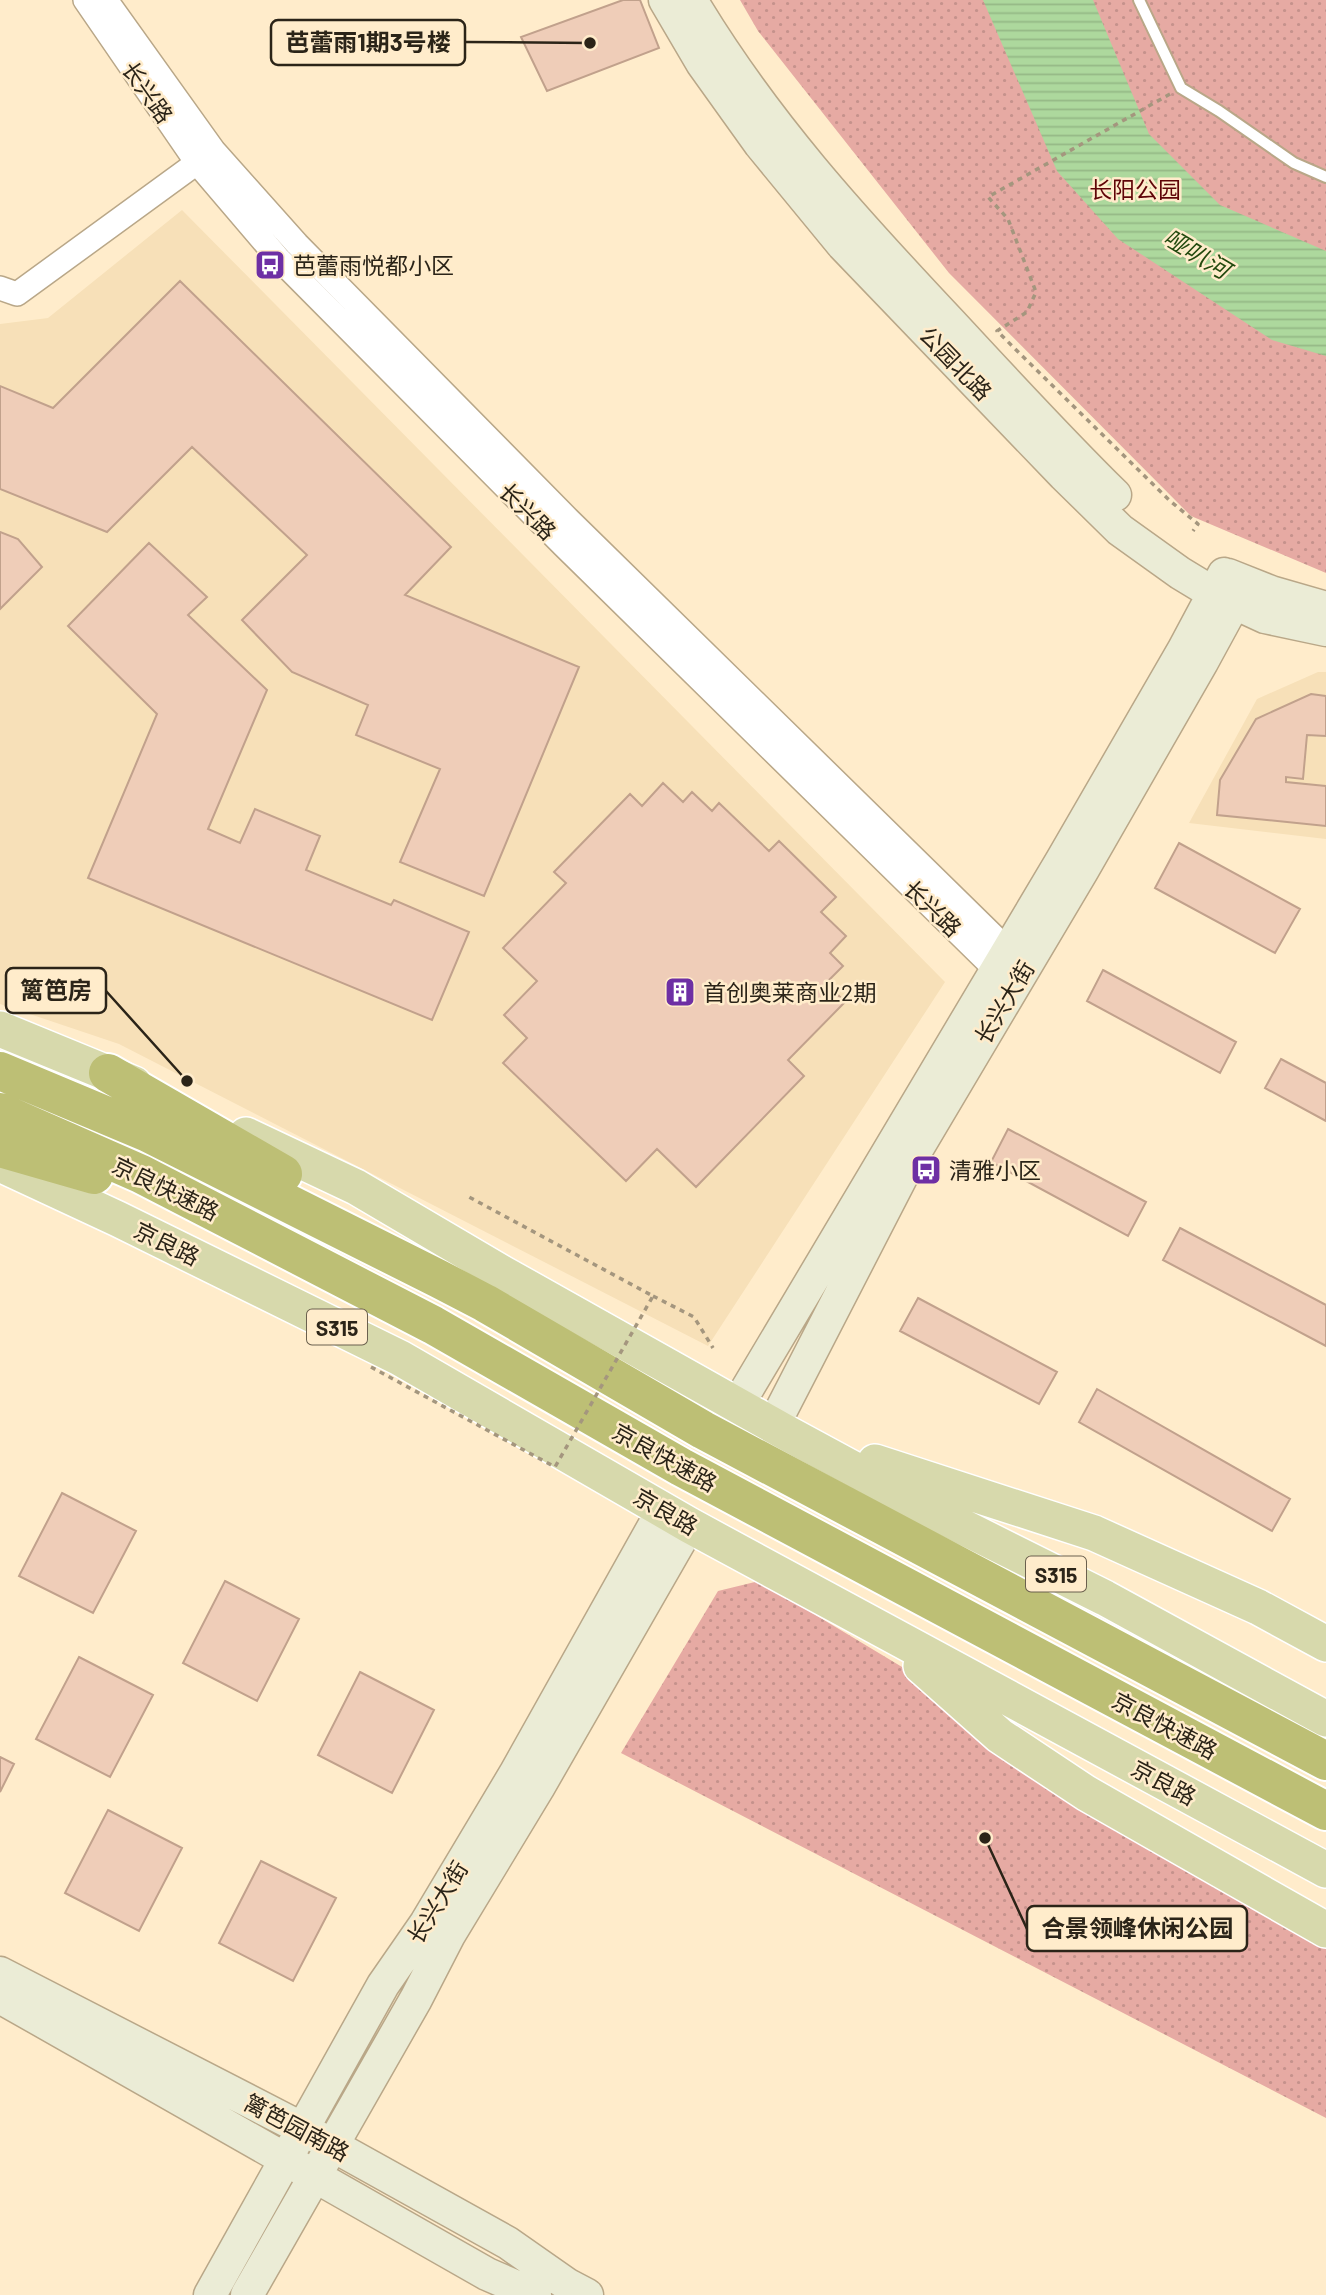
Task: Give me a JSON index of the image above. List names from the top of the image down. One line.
{"streets":{"highway":["京良快速路"],"main road":["京良路","S315"],"street":["长兴路","公园北路","长兴大街","篱笆园南路"]},"crossings":[["长兴路","长兴大街"],["公园北路","长兴大街"],["长兴大街","京良路"],["长兴大街","S315"],["长兴大街","篱笆园南路"]],"water":["哑叭河"],"parks":["长阳公园"],"places":{"other":["芭蕾雨1期3号楼","篱笆房","合景领峰休闲公园"],"bus stop":["芭蕾雨悦都小区","清雅小区"],"building":["首创奥莱商业2期"]}}
